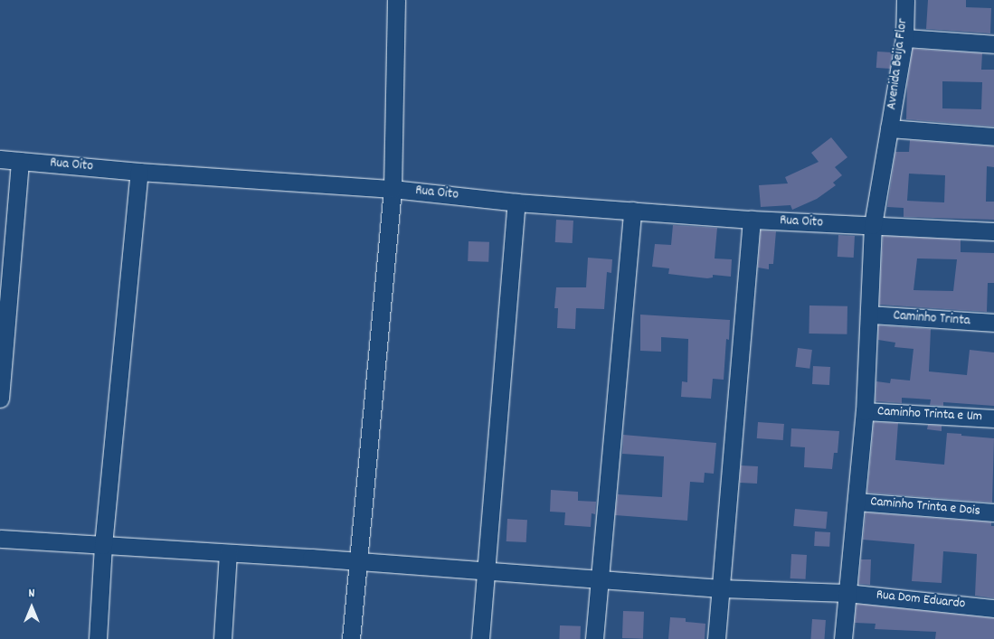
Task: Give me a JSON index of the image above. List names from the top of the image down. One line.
{"streets":{"street":["Avenida Beija Flor","Rua Oito","Caminho Trinta","Caminho Trinta e Um","Caminho Trinta e Dois","Rua Dom Eduardo"]},"crossings":[["Avenida Beija Flor","Rua Oito"],["Avenida Beija Flor","Caminho Trinta"],["Avenida Beija Flor","Caminho Trinta e Um"],["Avenida Beija Flor","Caminho Trinta e Dois"],["Avenida Beija Flor","Rua Dom Eduardo"]],"north":"top"}
